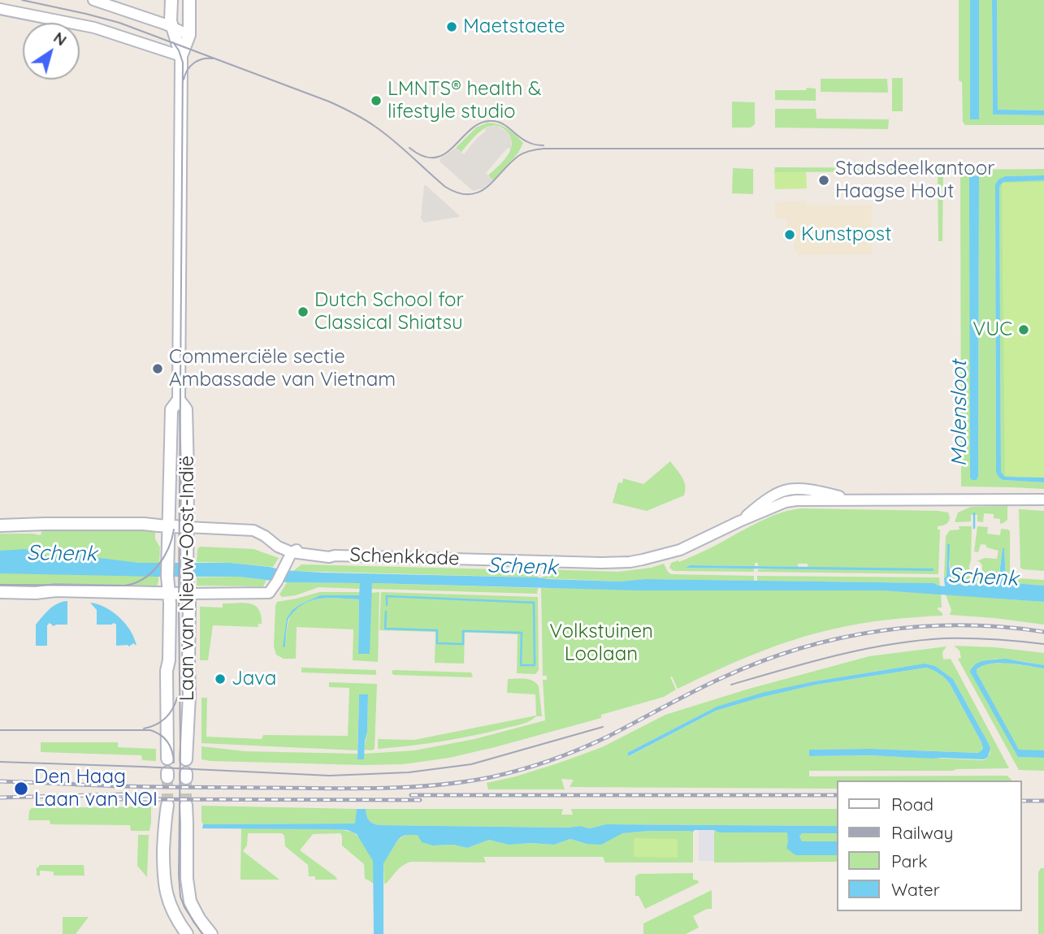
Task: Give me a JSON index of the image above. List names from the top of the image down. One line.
{"streets":{"main road":["Laan van Nieuw-Oost-Indië"],"street":["Schenkkade"]},"water":["Molensloot","Schenk"],"parks":["Volkstuinen Loolaan"],"places":["Maetstaete","LMNTS® health & lifestyle studio","Stadsdeelkantoor Haagse Hout","Kunstpost","Dutch School for Classical Shiatsu","VUC","Commerciële sectie Ambassade van Vietnam","Java","Den Haag Laan van NOI"],"legend":["Road","Railway","Park","Water"],"north":"top right"}
